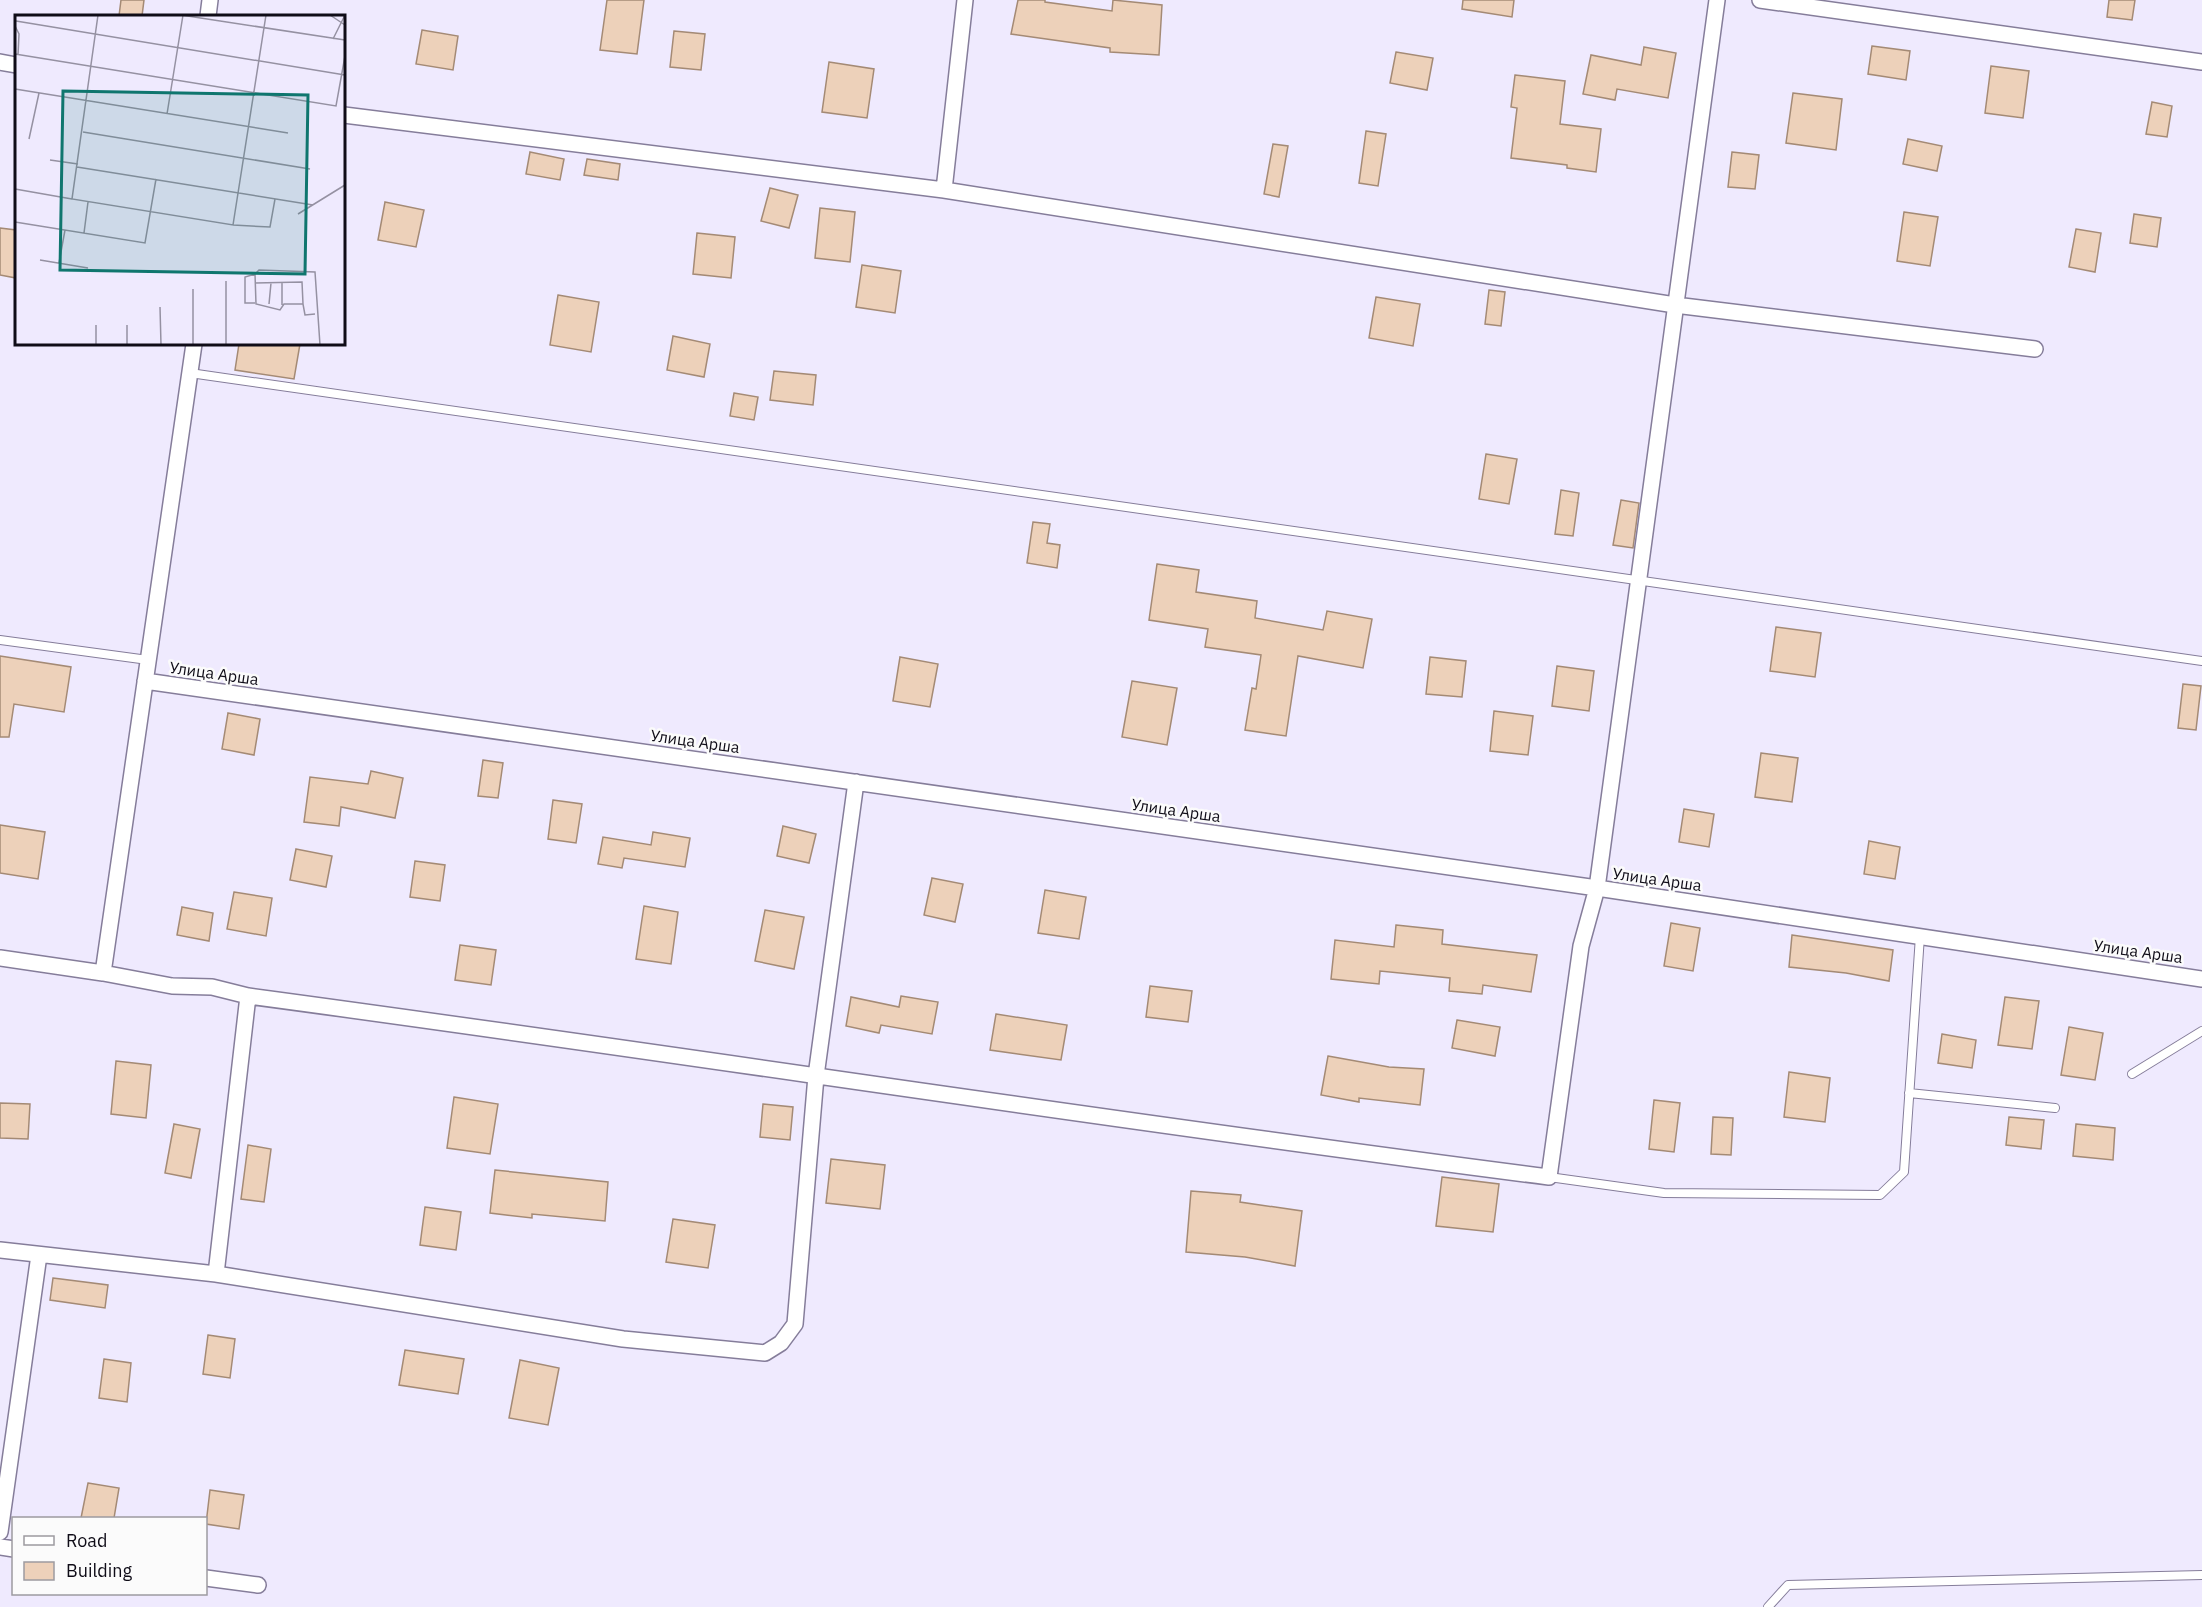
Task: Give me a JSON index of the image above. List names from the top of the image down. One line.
{"streets":{"street":["Улица Арша"]},"legend":["Road","Building"]}
